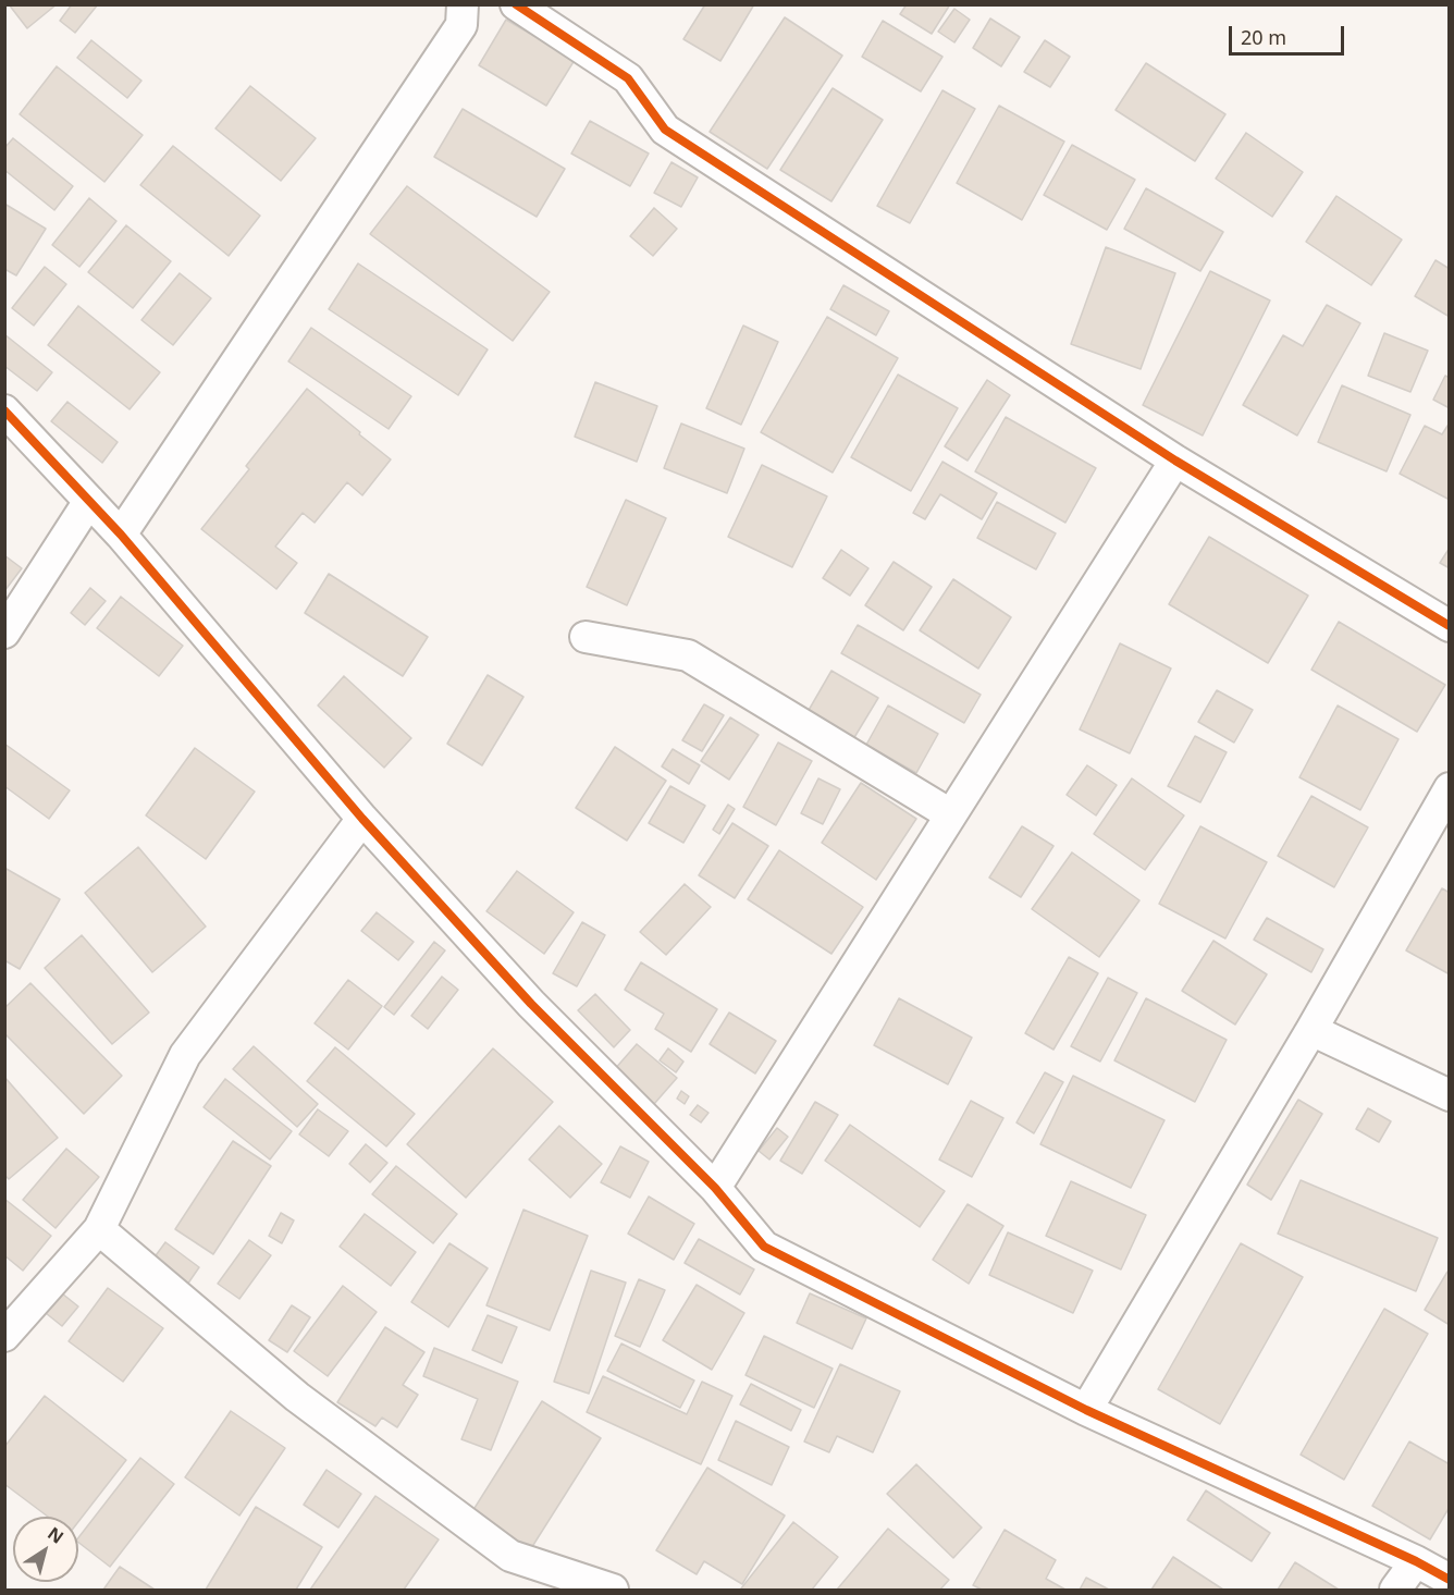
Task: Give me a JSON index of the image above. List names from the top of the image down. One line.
{"scale_bar":"20 m","north":"top right"}
